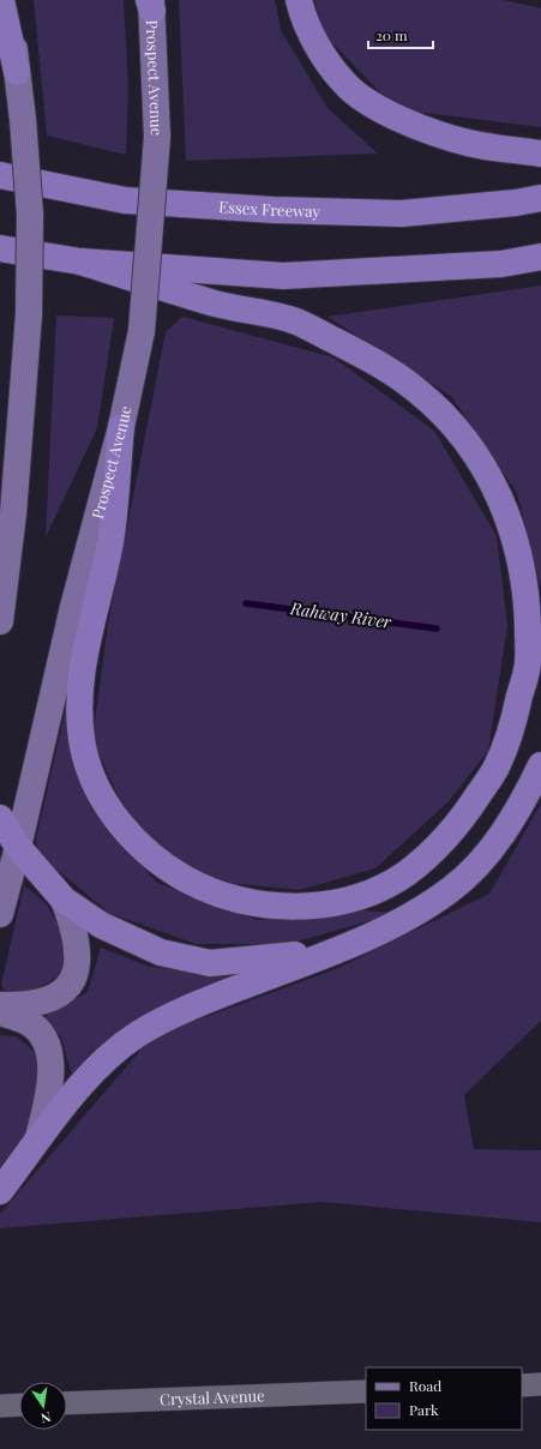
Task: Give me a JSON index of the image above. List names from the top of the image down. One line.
{"streets":{"highway":["Essex Freeway"],"main road":["Prospect Avenue"],"street":["Crystal Avenue"]},"water":["Rahway River"],"legend":["Road","Park"],"scale_bar":"20 m","north":"bottom"}
